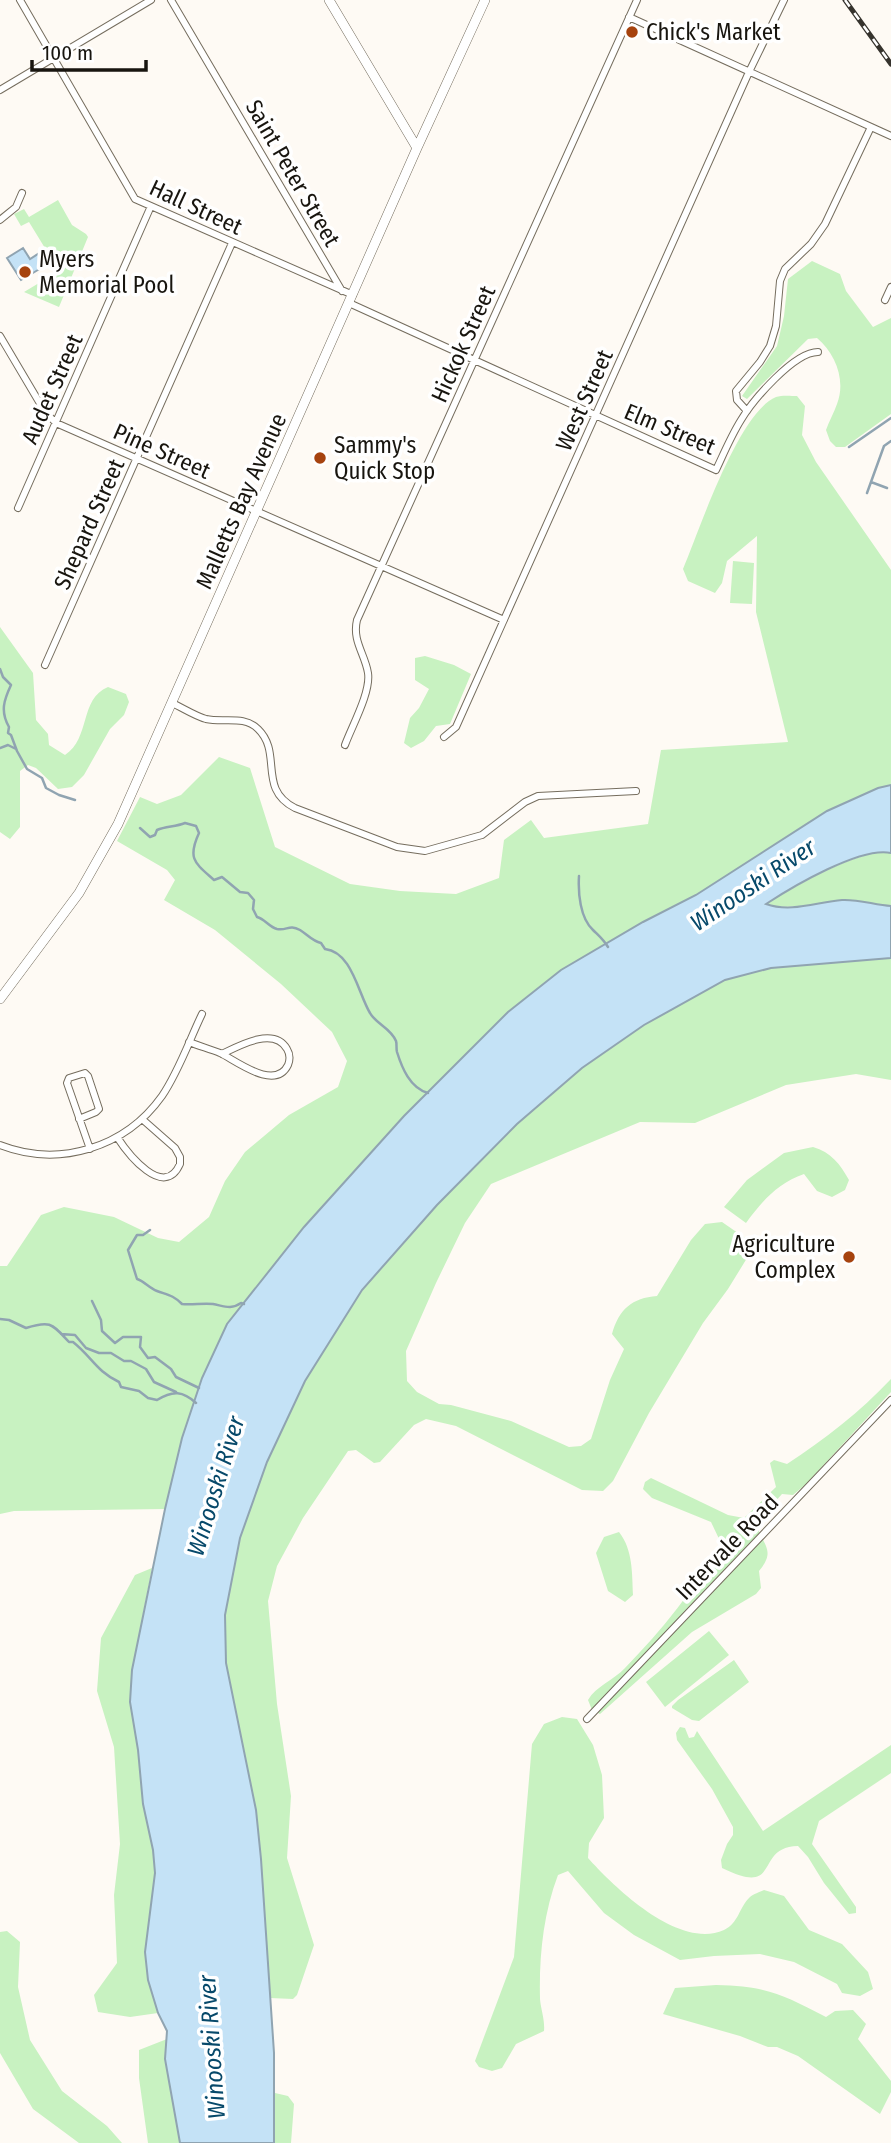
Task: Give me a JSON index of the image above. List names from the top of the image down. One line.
{"streets":{"street":["Saint Peter Street","Hall Street","Hickok Street","Audet Street","West Street","Elm Street","Pine Street","Malletts Bay Avenue","Shepard Street","Intervale Road"]},"crossings":[["Saint Peter Street","Hall Street"],["Hall Street","Audet Street"],["Hall Street","Elm Street"],["Hall Street","Malletts Bay Avenue"],["Hall Street","Shepard Street"],["Hickok Street","Elm Street"],["Hickok Street","Pine Street"],["Audet Street","Pine Street"],["West Street","Elm Street"],["West Street","Pine Street"],["Elm Street","Malletts Bay Avenue"],["Pine Street","Malletts Bay Avenue"],["Pine Street","Shepard Street"]],"water":["Winooski River"],"places":["Chick's Market","Myers Memorial Pool","Sammy's Quick Stop","Agriculture Complex"],"scale_bar":"100 m"}
